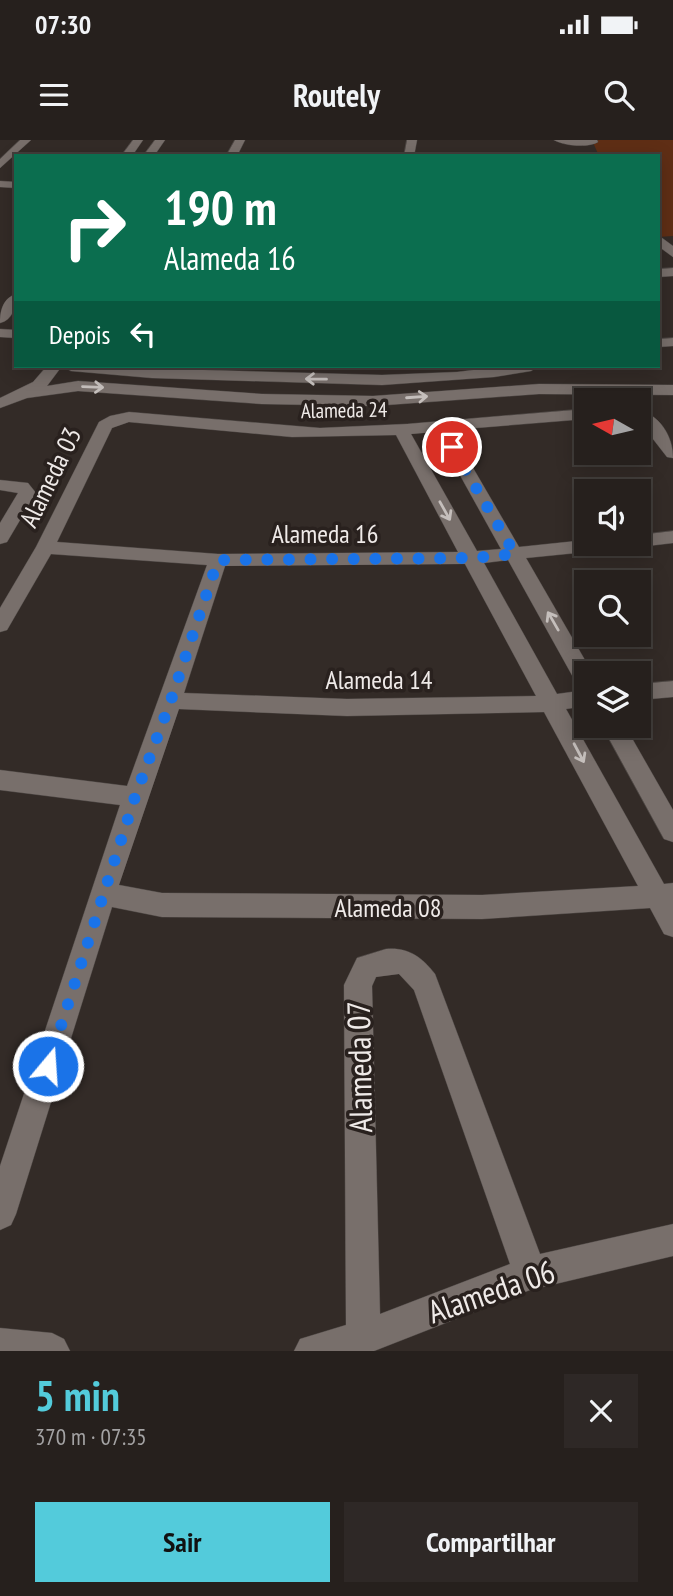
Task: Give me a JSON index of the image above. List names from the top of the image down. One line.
{"streets":{"street":["Alameda 24","Alameda 03","Alameda 16","Alameda 14","Alameda 08","Alameda 07","Alameda 06"]},"crossings":[["Alameda 24","Alameda 03"],["Alameda 03","Alameda 16"],["Alameda 07","Alameda 06"]],"north":"left","page":{"status":"07:30","header":"Routely","turn":["190 m","Alameda 16"],"then":"Depois","heading":["5 min","370 m · 07:35"],"buttons":["Sair","Compartilhar"]}}
